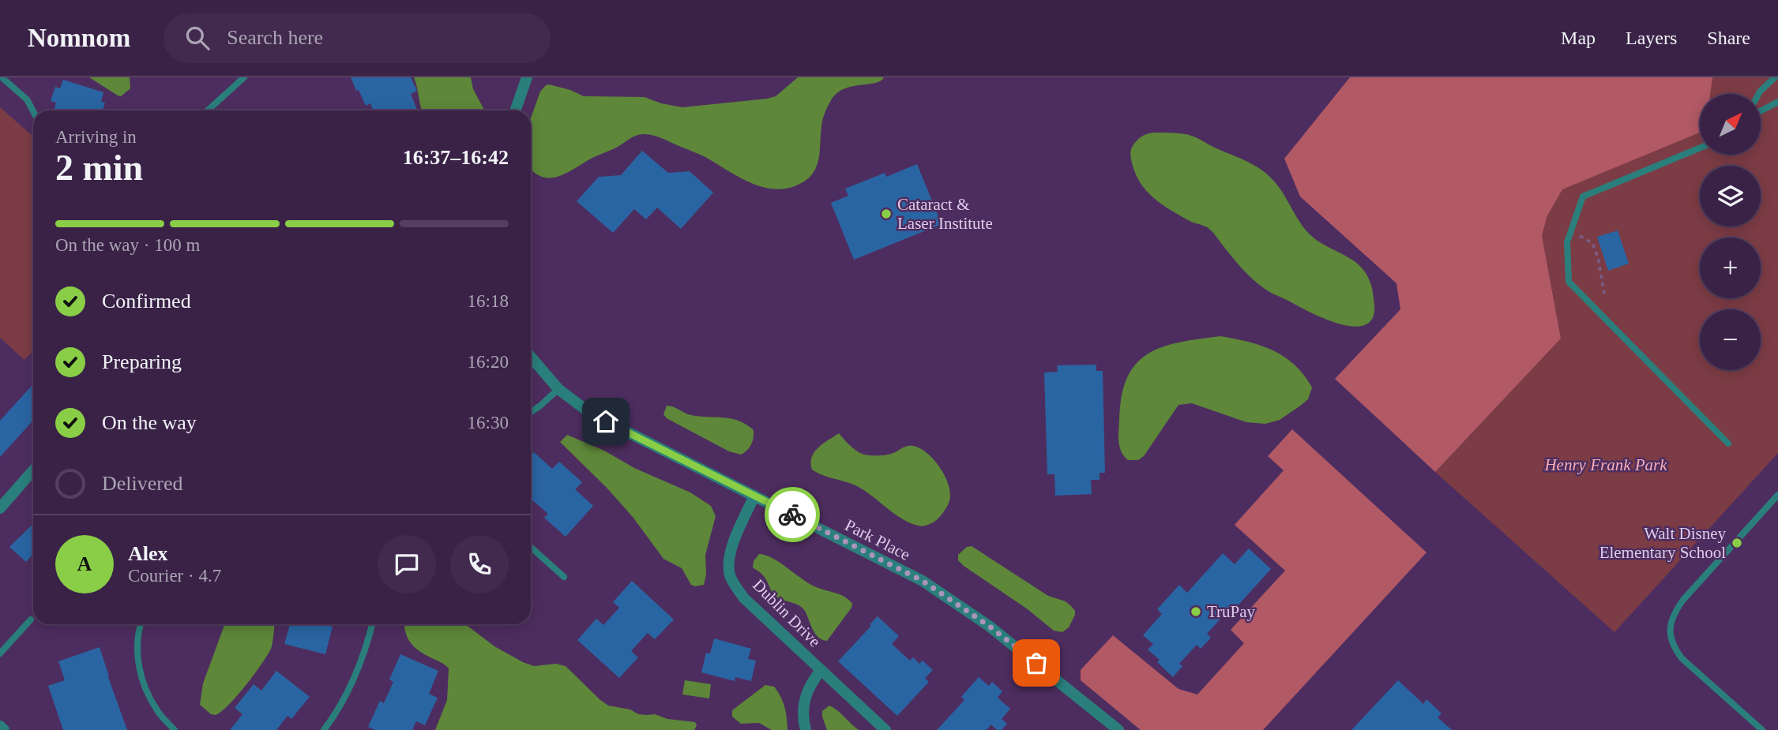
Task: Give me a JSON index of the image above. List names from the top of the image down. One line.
{"streets":{"street":["Park Place","Dublin Drive"]},"crossings":[["Park Place","Dublin Drive"]],"parks":["Henry Frank Park"],"places":["Cataract & Laser Institute","Walt Disney Elementary School","TruPay"],"north":"top right","page":{"header":"Nomnom","search":"Search here","nav":["Map","Layers","Share"],"map_buttons":["+","−"],"heading":["2 min","Arriving in","16:37–16:42"],"panel":["Alex","Courier · 4.7"],"bar":"On the way · 100 m","list":[["Confirmed","16:18"],["Preparing","16:20"],["On the way","16:30"],"Delivered"],"round":"A"}}
